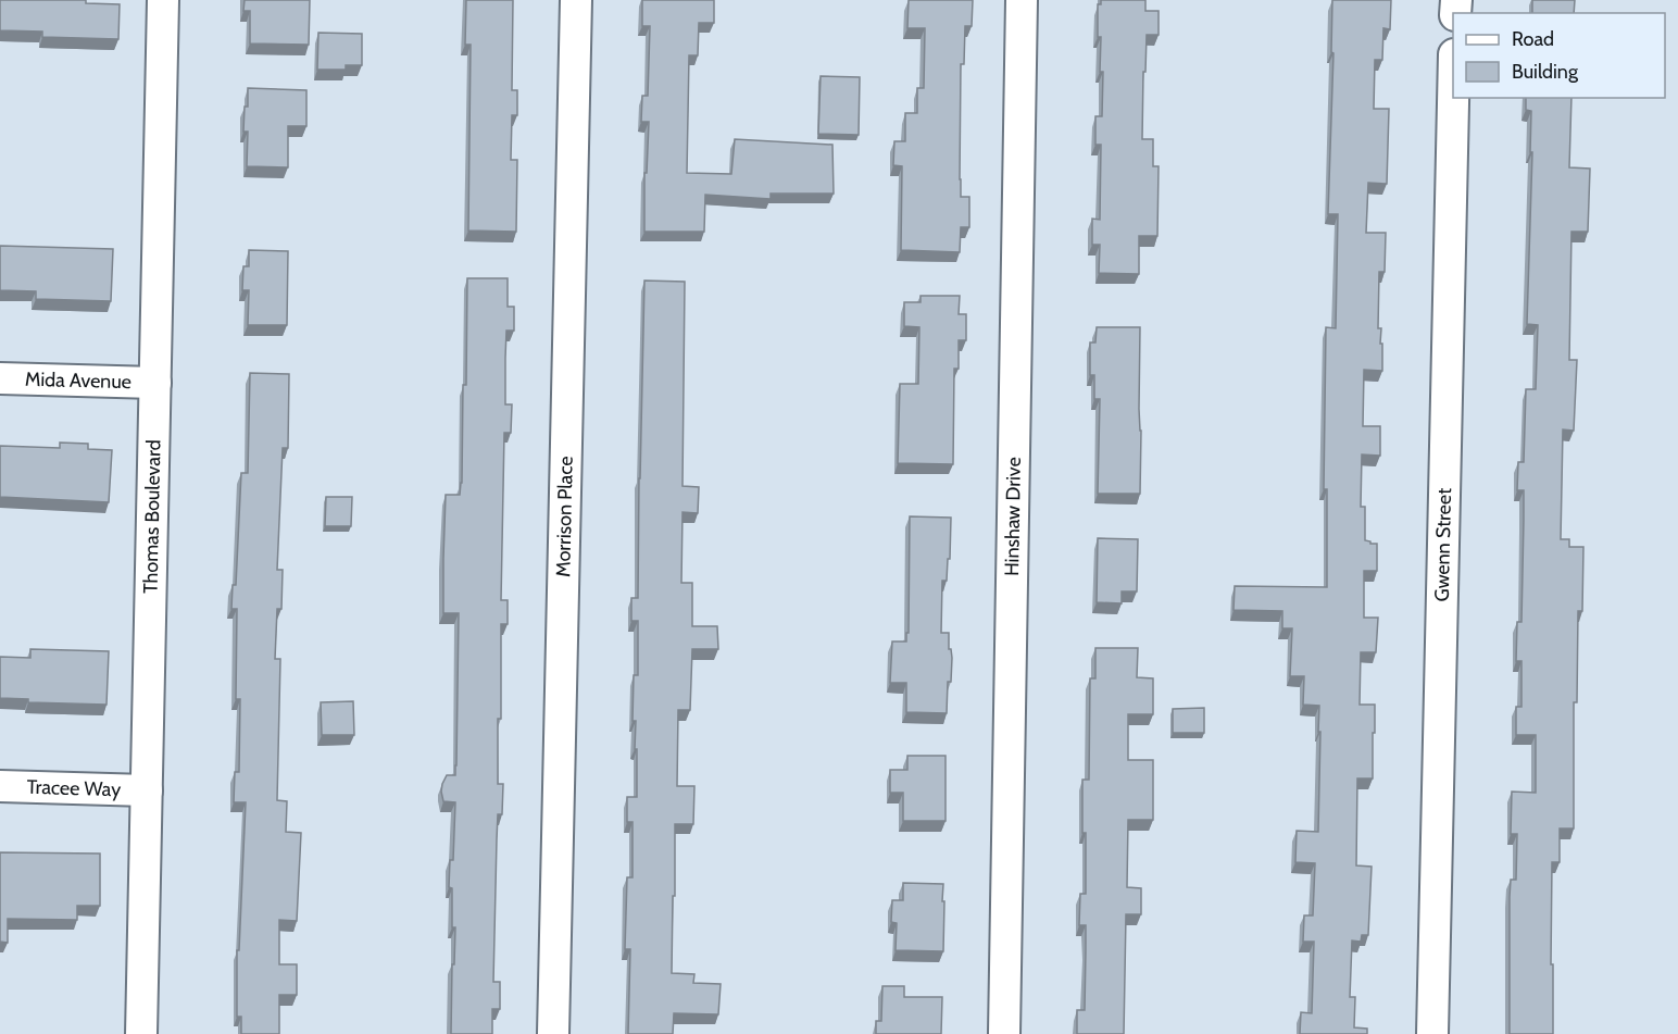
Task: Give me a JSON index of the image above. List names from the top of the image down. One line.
{"streets":{"street":["Mida Avenue","Thomas Boulevard","Morrison Place","Hinshaw Drive","Gwenn Street","Tracee Way"]},"crossings":[["Mida Avenue","Thomas Boulevard"],["Thomas Boulevard","Tracee Way"]],"legend":["Road","Building"]}
